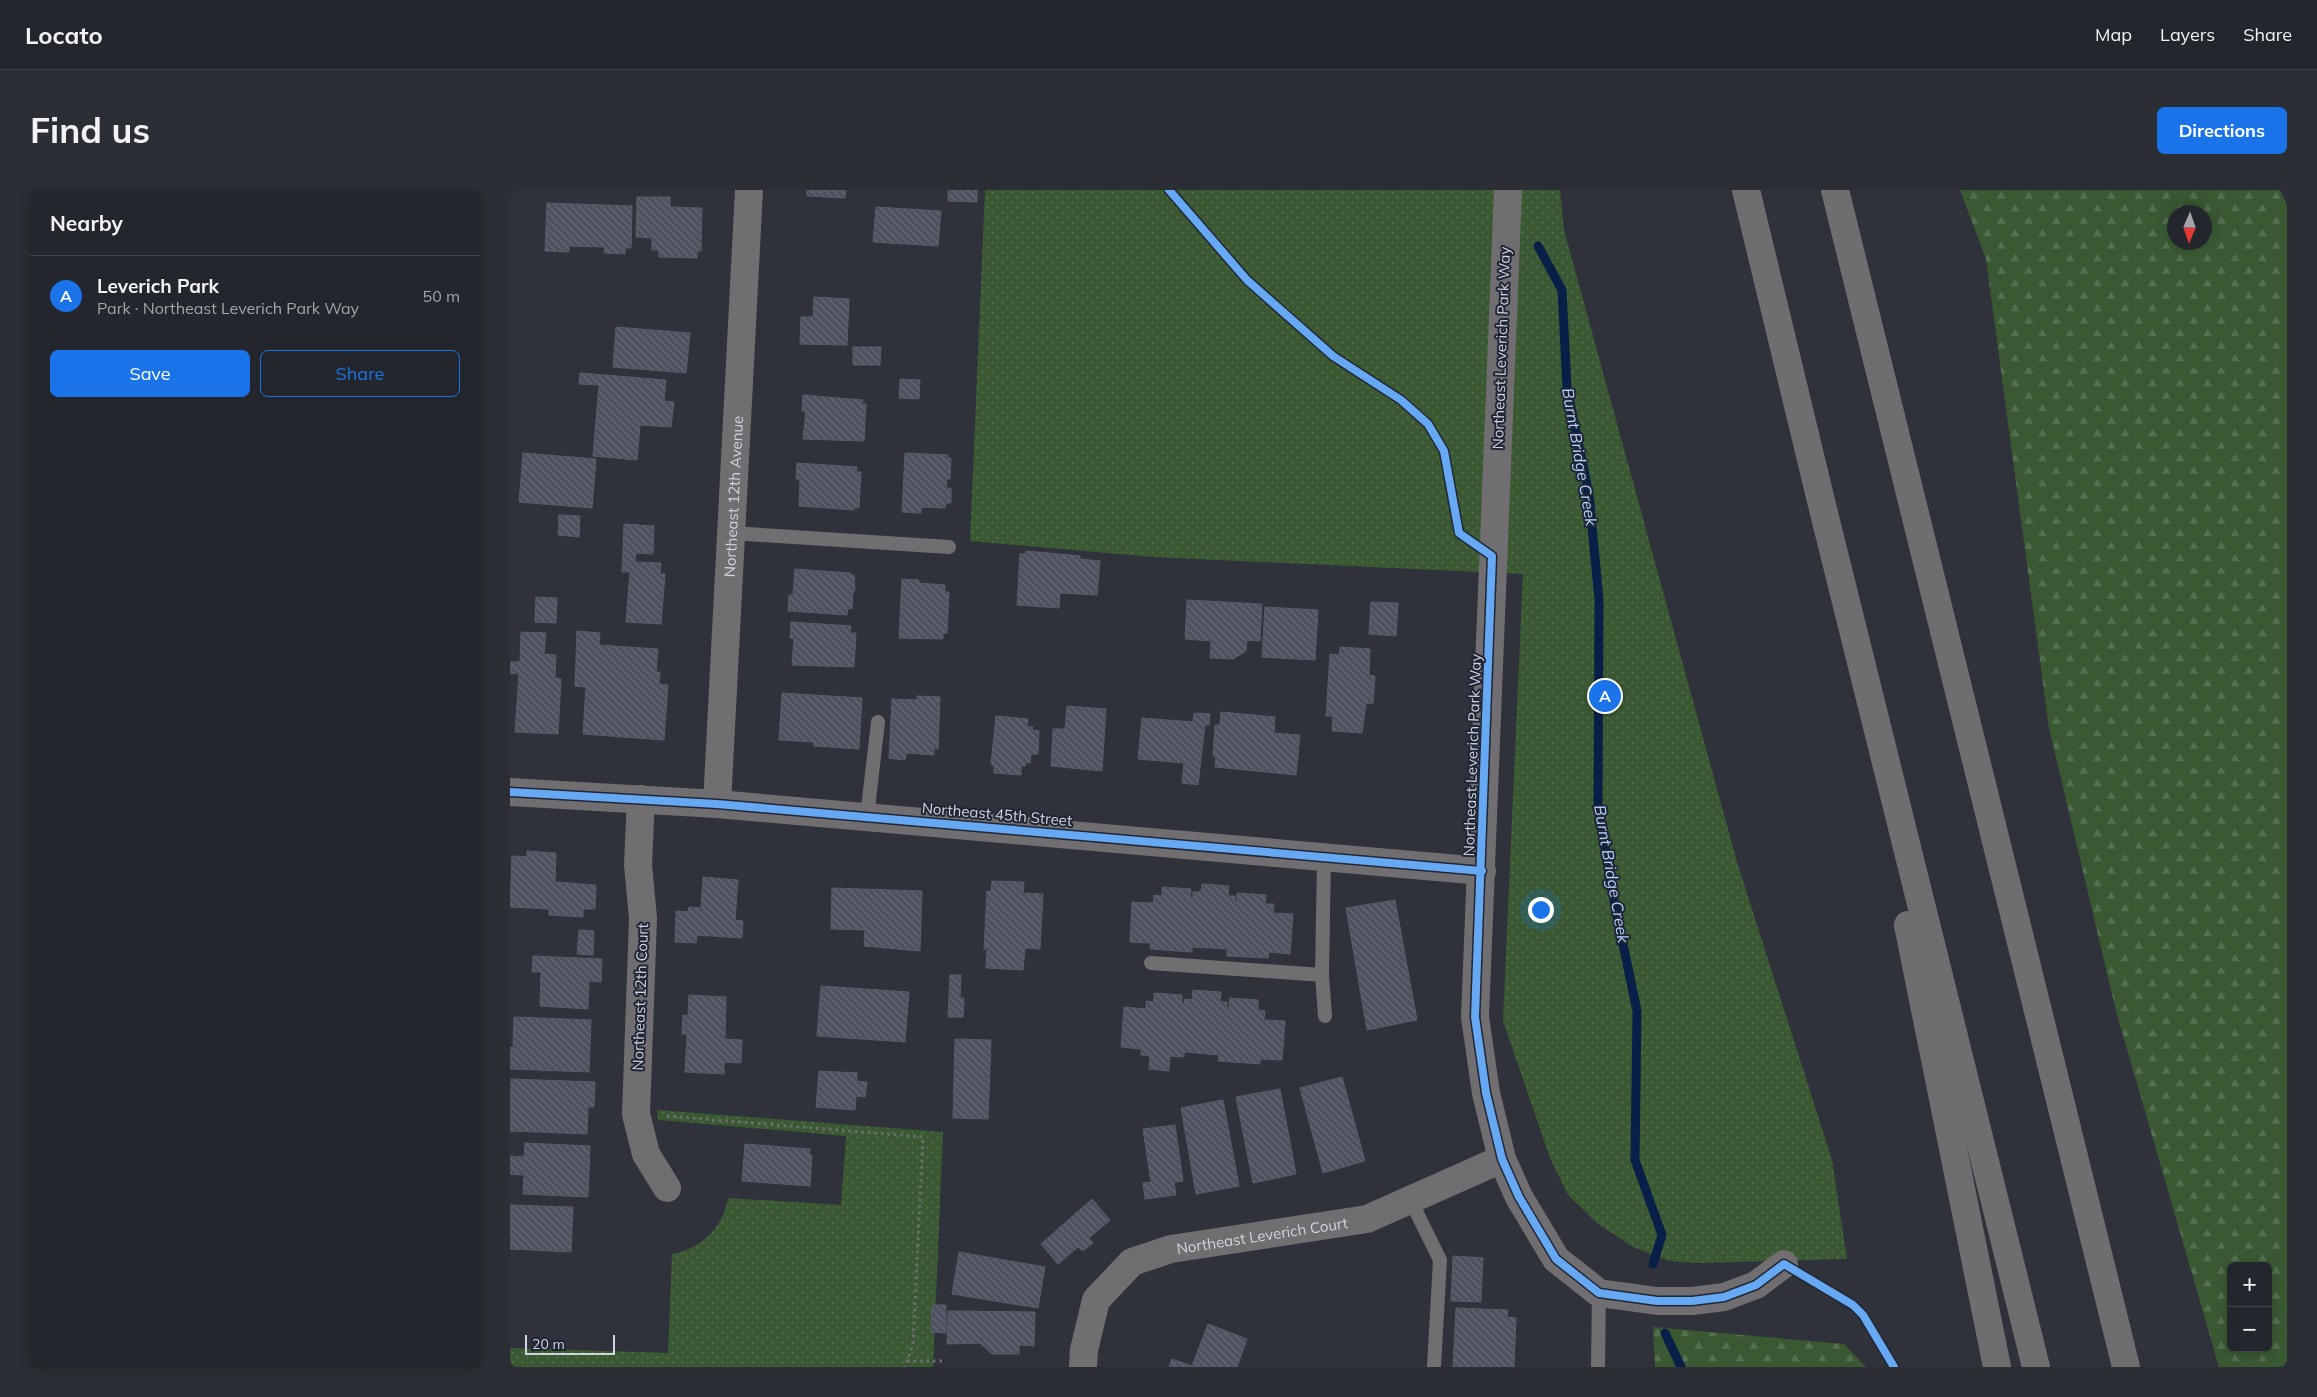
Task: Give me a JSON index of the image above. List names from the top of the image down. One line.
{"streets":{"street":["Northeast Leverich Park Way","Northeast 12th Avenue","Northeast 45th Street","Northeast 12th Court","Northeast Leverich Court"]},"crossings":[["Northeast Leverich Park Way","Northeast 45th Street"],["Northeast Leverich Park Way","Northeast Leverich Court"],["Northeast 12th Avenue","Northeast 45th Street"],["Northeast 45th Street","Northeast 12th Court"]],"water":["Burnt Bridge Creek"],"scale_bar":"20 m","north":"bottom","page":{"header":"Locato","nav":["Map","Layers","Share"],"buttons":["Directions",["Save","Share"]],"title":"Find us","heading":"Nearby","list":[{"mark":"A","name":"Leverich Park","note":"Park · Northeast Leverich Park Way","value":"50 m"}],"pins":"A","map_buttons":["+","−"],"scale":"20 m"}}
